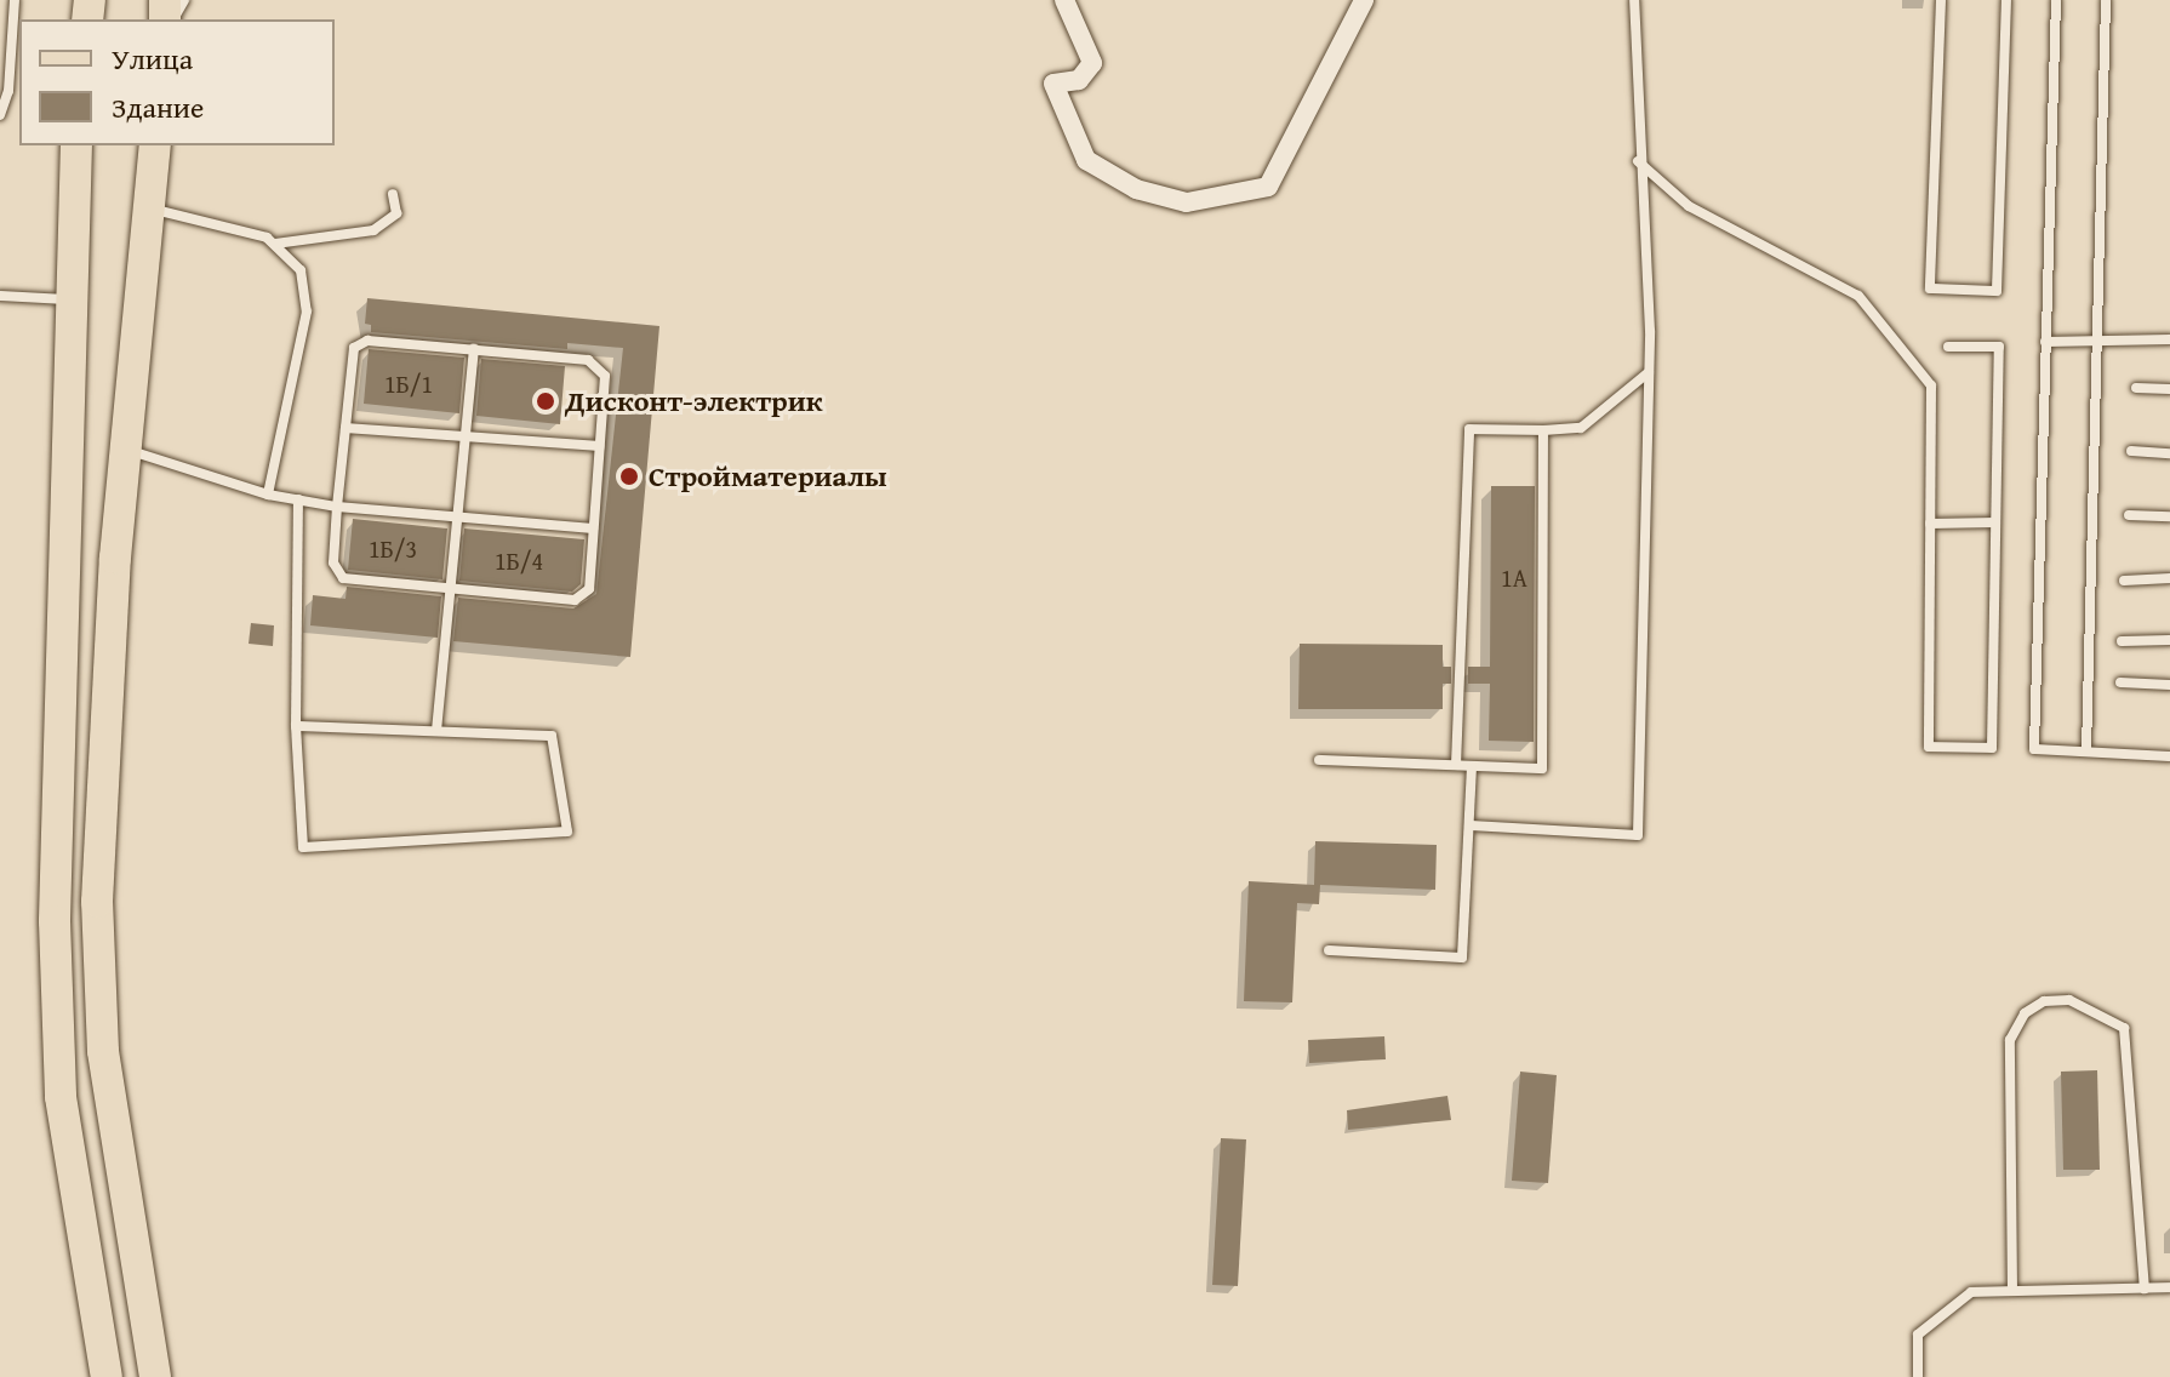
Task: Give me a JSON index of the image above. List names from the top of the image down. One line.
{"places":["Дисконт-электрик","Стройматериалы"],"house_numbers":["1Б/1","1Б/3","1Б/4","1А"],"legend":["Улица","Здание"]}
